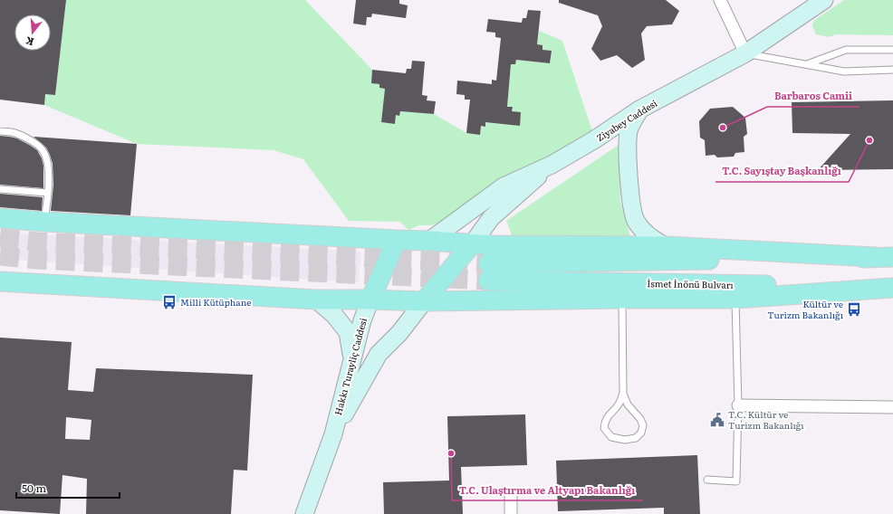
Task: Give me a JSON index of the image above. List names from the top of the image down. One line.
{"streets":{"main road":["Ziyabey Caddesi","İsmet İnönü Bulvarı","Hakkı Turayliç Caddesi"]},"places":{"other":["Barbaros Camii","T.C. Sayıştay Başkanlığı","T.C. Ulaştırma ve Altyapı Bakanlığı"],"bus stop":["Milli Kütüphane","Kültür ve Turizm Bakanlığı"],"public building":["T.C. Kültür ve Turizm Bakanlığı"]},"scale_bar":"50 m","north":"bottom"}
